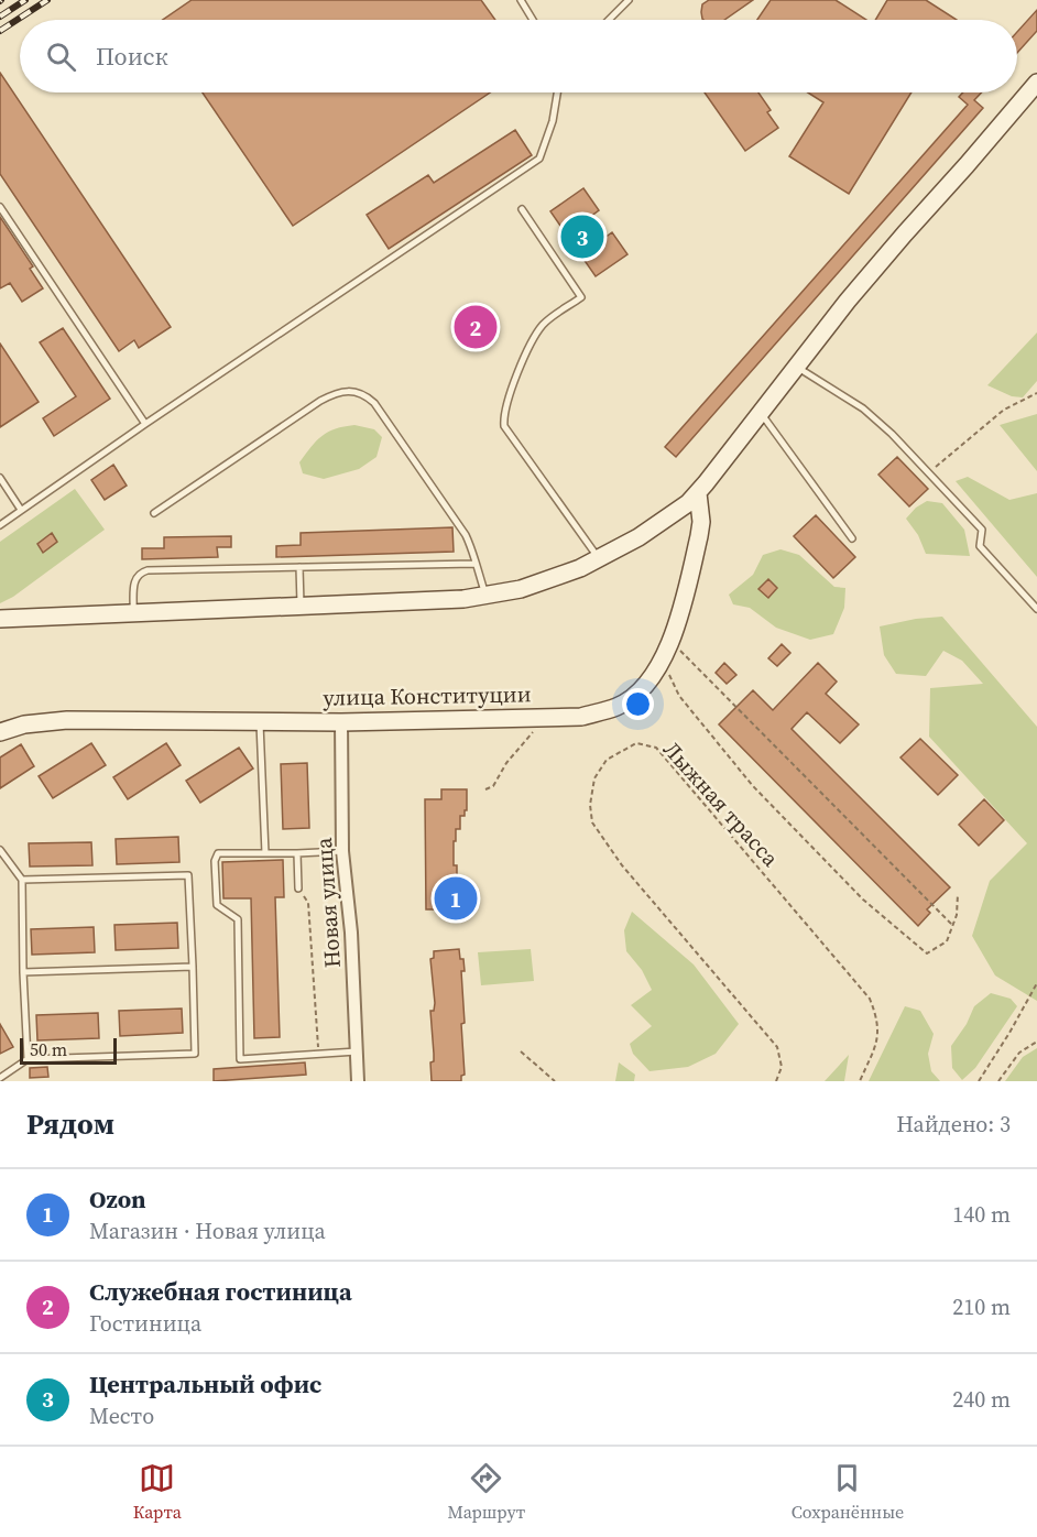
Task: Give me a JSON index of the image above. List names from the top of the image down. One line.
{"streets":{"street":["улица Конституции","Новая улица"],"path":["Лыжная трасса"]},"crossings":[["улица Конституции","Новая улица"]],"scale_bar":"50 m","page":{"search":"Поиск","pins":["3","2","1"],"scale":"50 m","heading":["Рядом","Найдено: 3"],"list":[{"mark":"1","name":"Ozon","note":"Магазин · Новая улица","value":"140 m"},{"mark":"2","name":"Служебная гостиница","note":"Гостиница","value":"210 m"},{"mark":"3","name":"Центральный офис","note":"Место","value":"240 m"}],"nav":["Карта","Маршрут","Сохранённые"]}}
